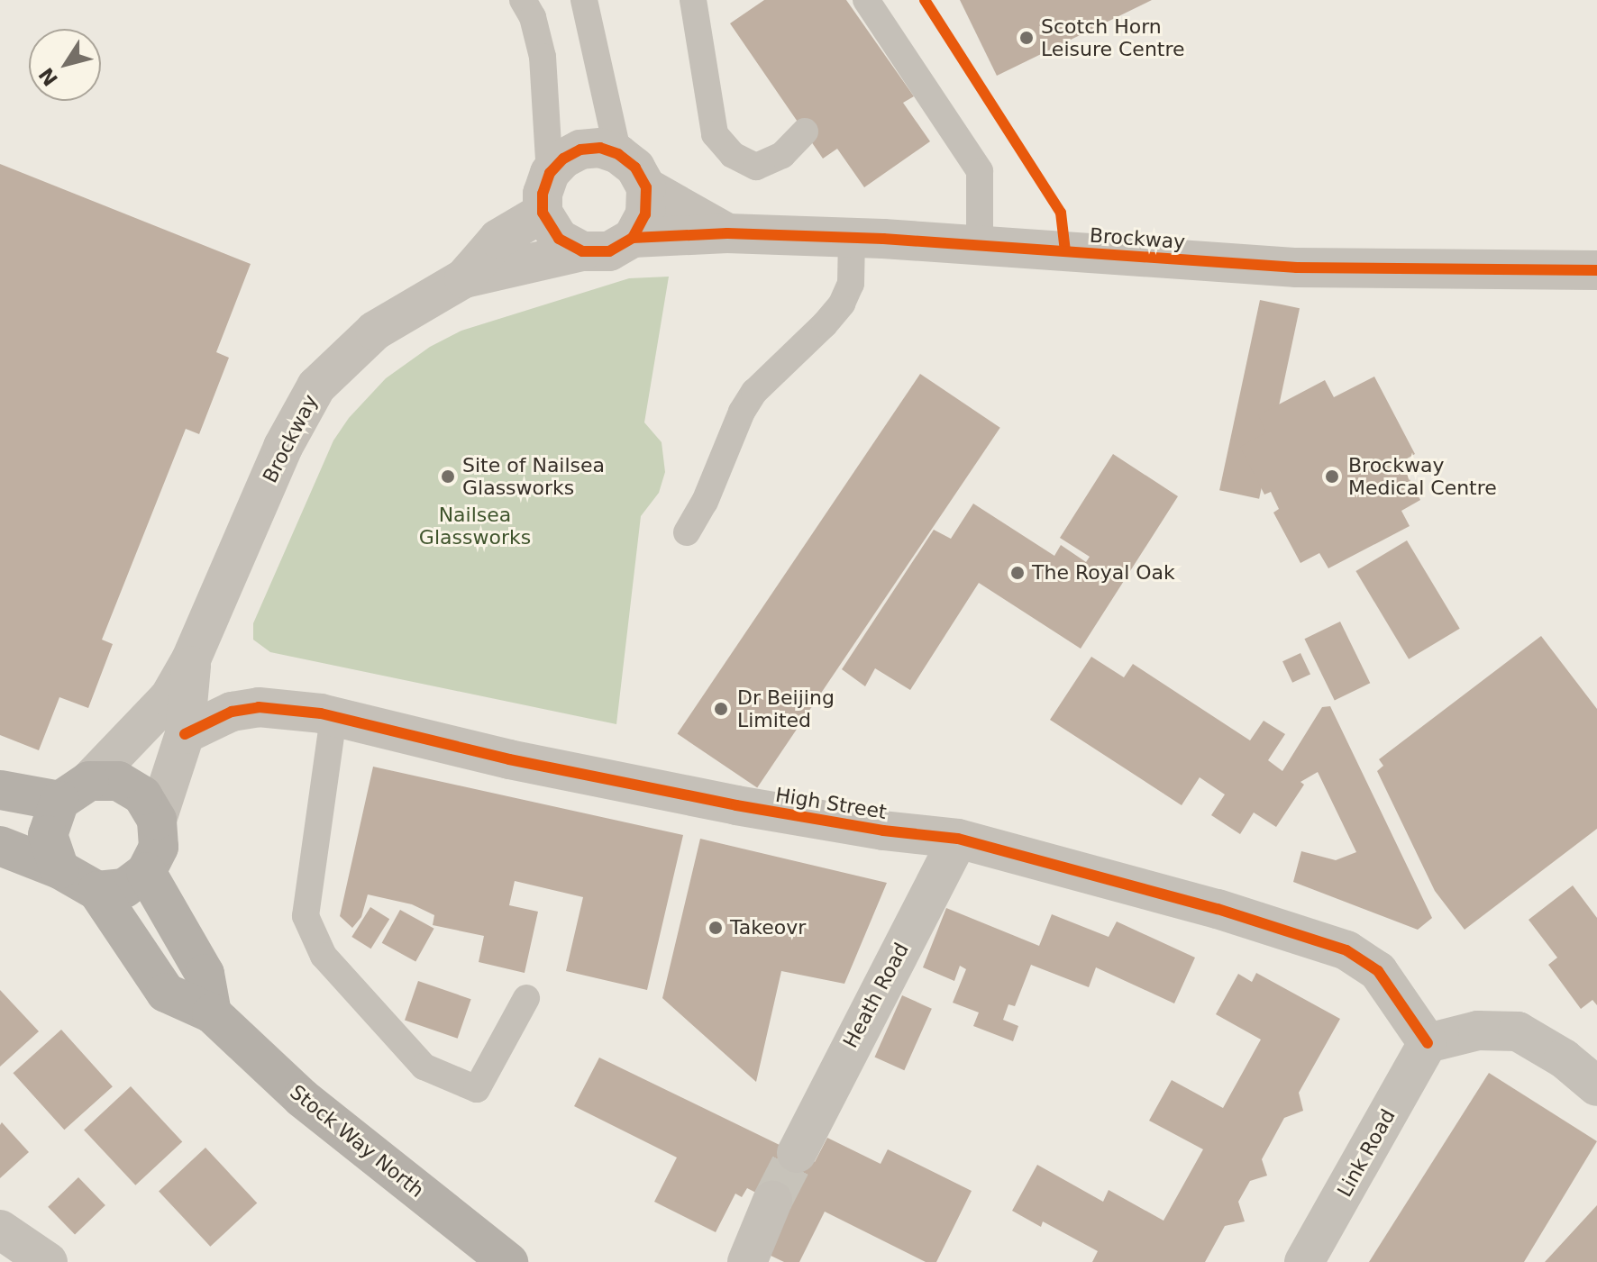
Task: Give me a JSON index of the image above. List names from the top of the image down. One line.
{"streets":{"main road":["Stock Way North"],"street":["Brockway","High Street","Heath Road","Link Road"]},"crossings":[["Brockway","High Street"],["Brockway","Stock Way North"],["High Street","Heath Road"],["High Street","Link Road"]],"parks":["Nailsea Glassworks"],"places":["Scotch Horn Leisure Centre","Site of Nailsea Glassworks","Brockway Medical Centre","The Royal Oak","Dr Beijing Limited","Takeovr"],"north":"bottom left"}
